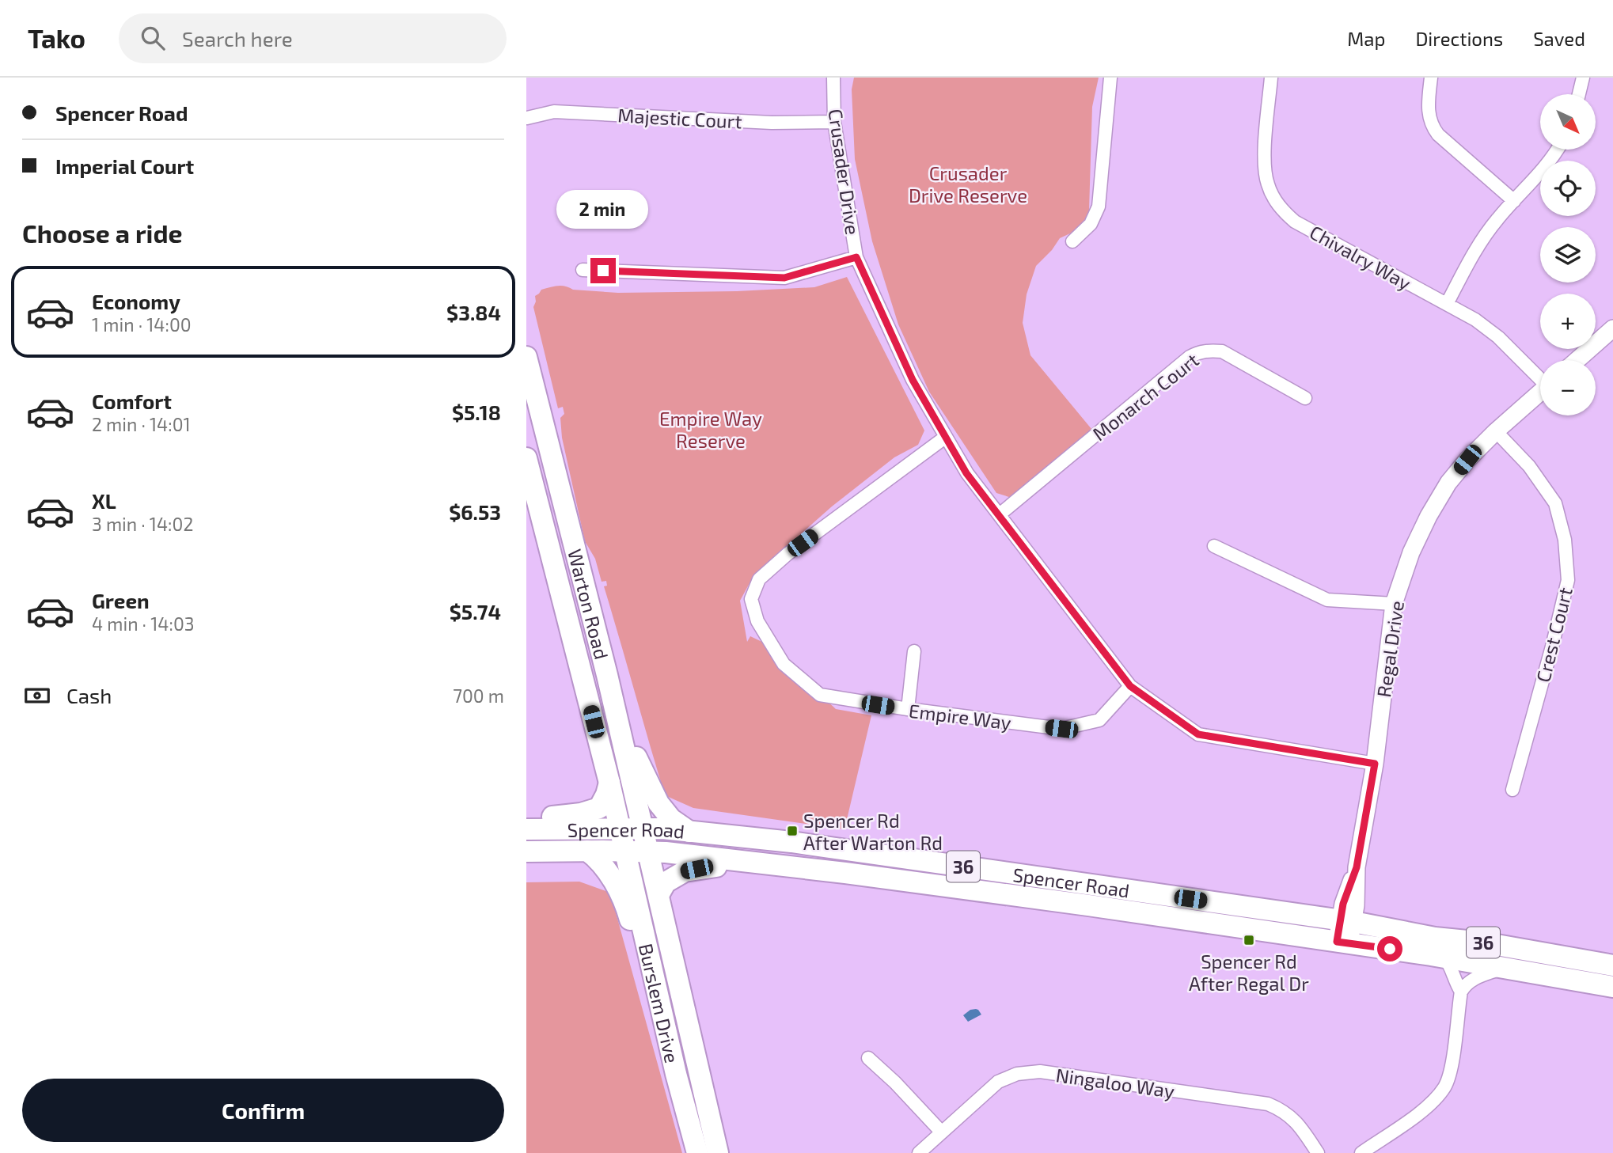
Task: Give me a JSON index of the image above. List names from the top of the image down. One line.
{"streets":{"main road":["Warton Road","Spencer Road","36","Burslem Drive"],"street":["Majestic Court","Crusader Drive","Chivalry Way","Monarch Court","Crest Court","Regal Drive","Empire Way","Ningaloo Way"]},"crossings":[["Majestic Court","Crusader Drive"],["Crusader Drive","Monarch Court"],["Crusader Drive","Regal Drive"],["Crusader Drive","Empire Way"],["Warton Road","Spencer Road"],["Warton Road","Burslem Drive"],["Crest Court","Regal Drive"],["Regal Drive","Spencer Road"],["Spencer Road","Burslem Drive"]],"parks":["Crusader Drive Reserve","Empire Way Reserve"],"places":{"transit":["Spencer Rd After Warton Rd","Spencer Rd After Regal Dr"]},"north":"bottom right","page":{"header":"Tako","search":"Search here","nav":["Map","Directions","Saved"],"banner":["Spencer Road","Imperial Court"],"map_buttons":["+","−"],"bubble":"2 min","heading":"Choose a ride","list":[{"name":"Economy","note":"1 min · 14:00","value":"$3.84"},{"name":"Comfort","note":"2 min · 14:01","value":"$5.18"},{"name":"XL","note":"3 min · 14:02","value":"$6.53"},{"name":"Green","note":"4 min · 14:03","value":"$5.74"}],"pay":["Cash","700 m"],"buttons":"Confirm"}}
